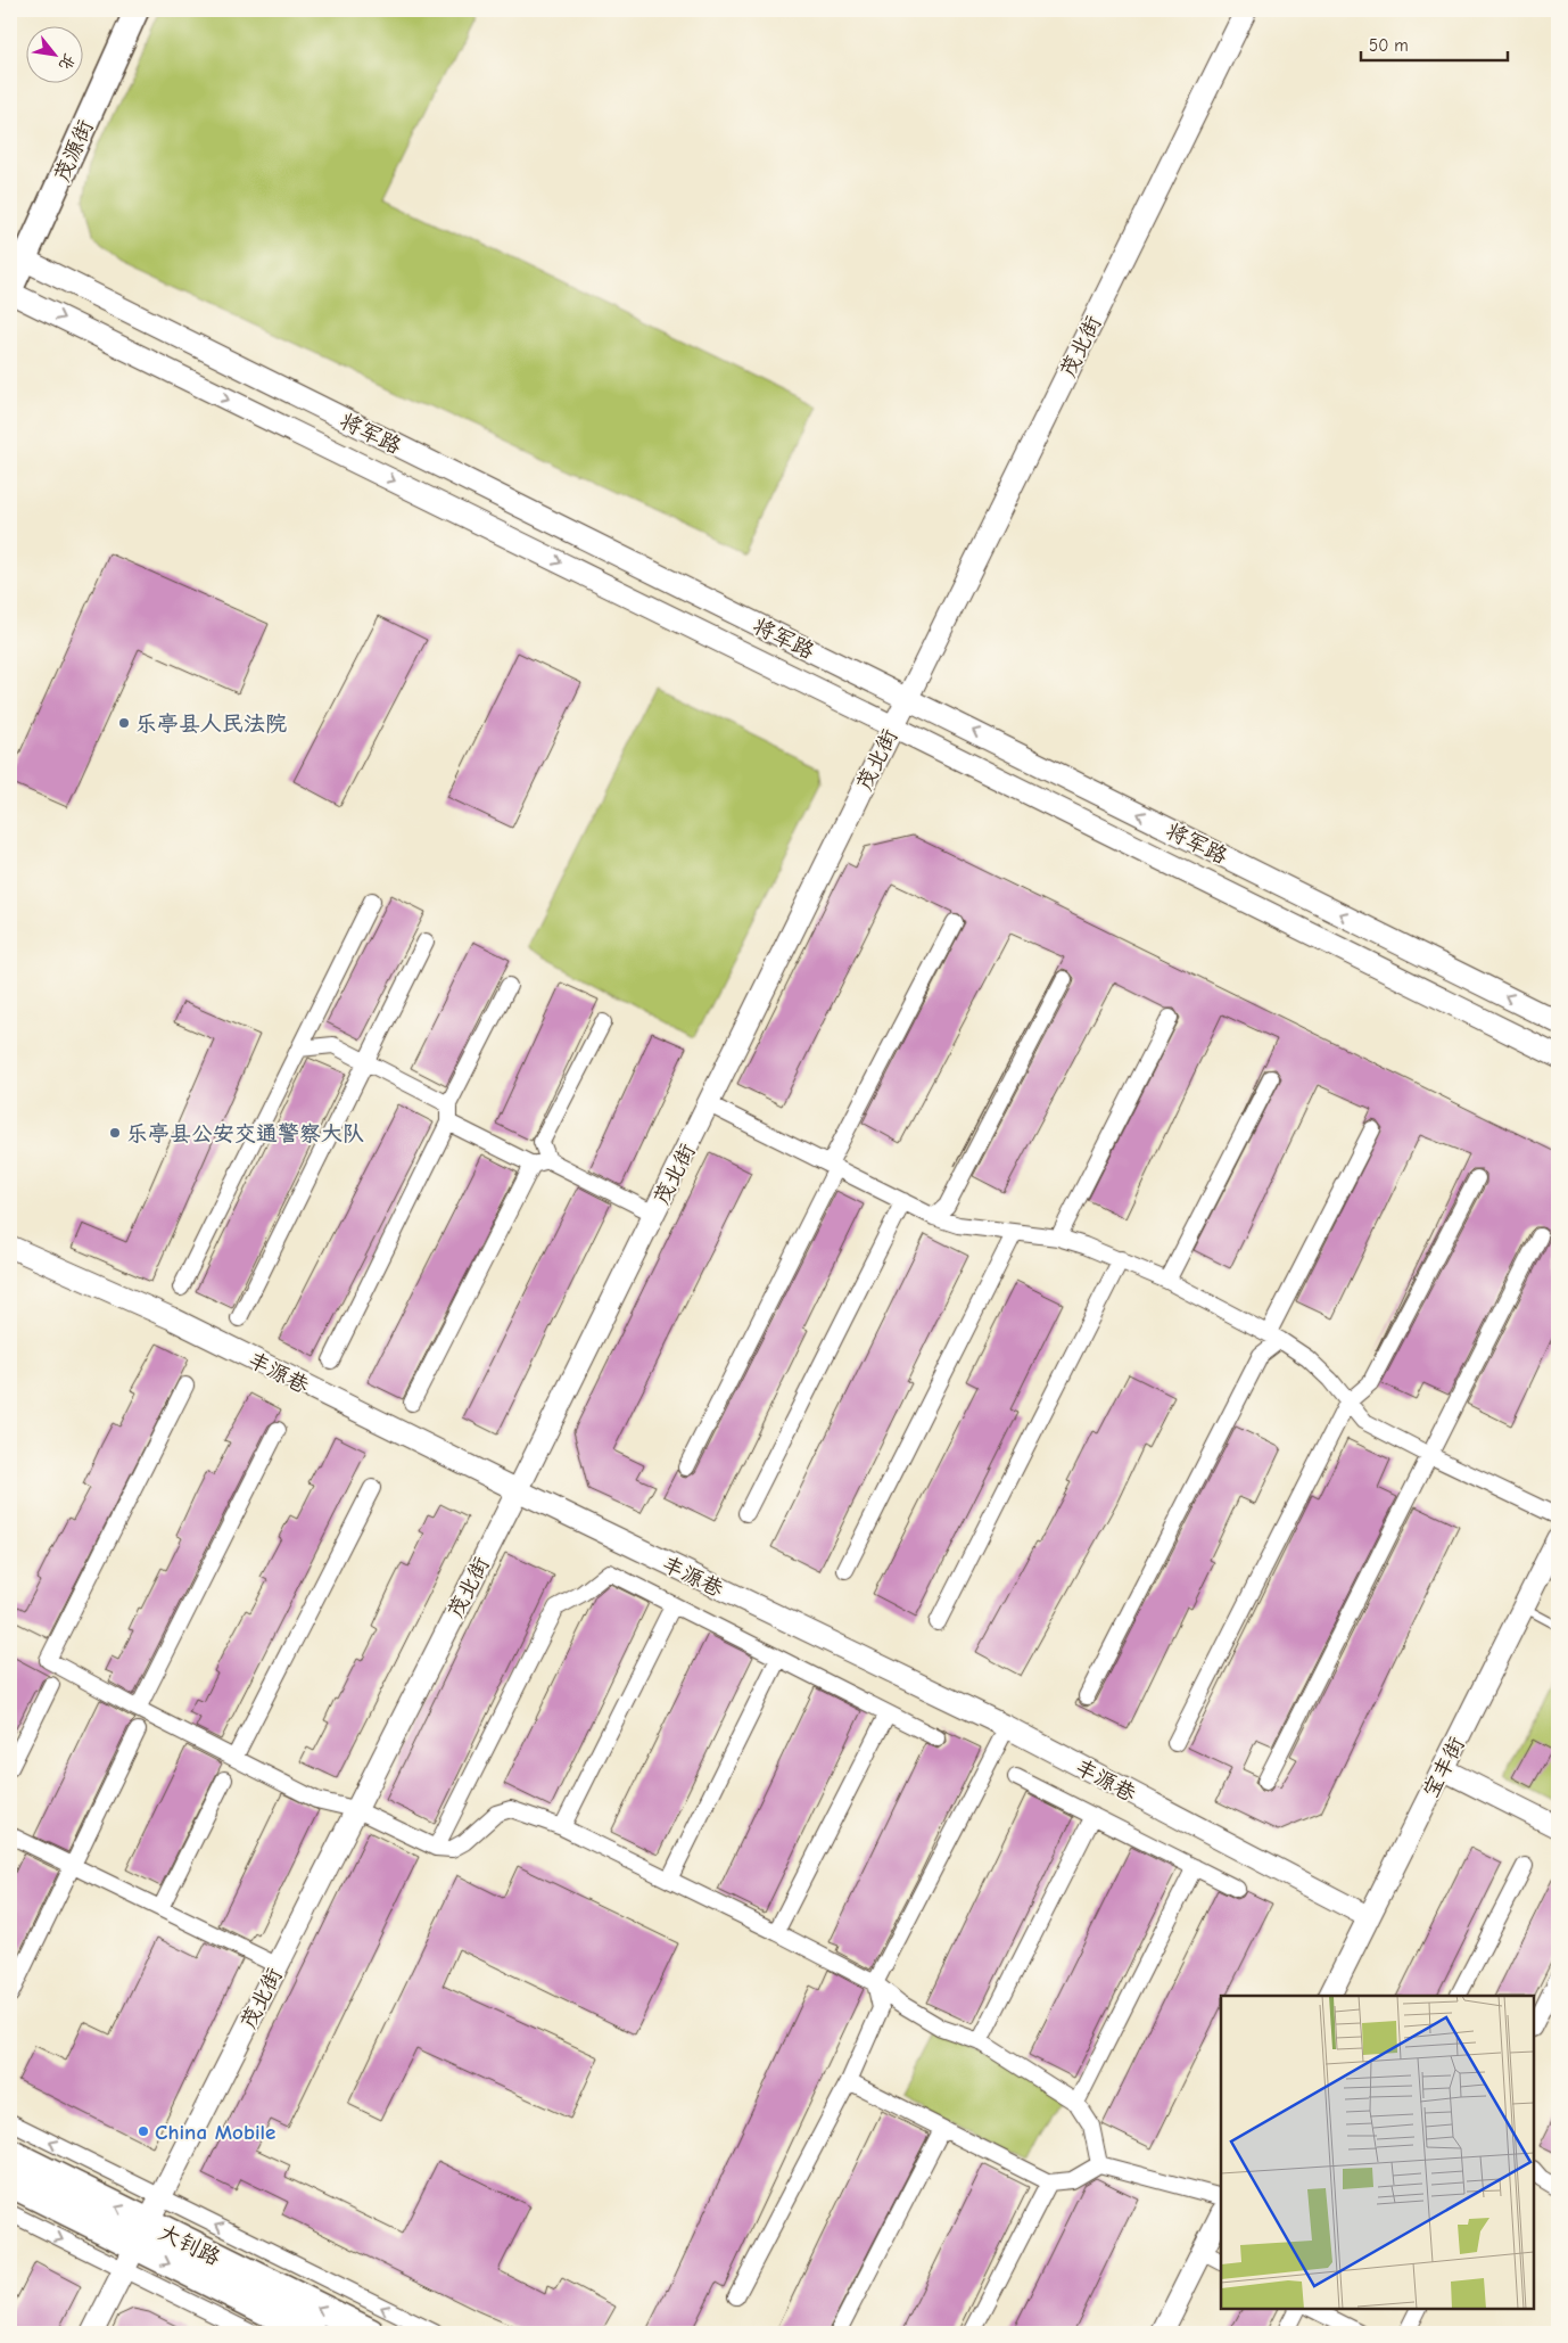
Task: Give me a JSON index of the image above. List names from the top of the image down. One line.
{"streets":{"highway":["大钊路"],"main road":["茂源街"],"street":["茂北街","将军路","丰源巷","宝丰街"]},"crossings":[["茂源街","将军路"],["茂北街","将军路"],["茂北街","丰源巷"],["茂北街","大钊路"],["丰源巷","宝丰街"]],"places":["乐亭县人民法院","乐亭县公安交通警察大队","China Mobile"],"scale_bar":"50 m","north":"bottom right"}
